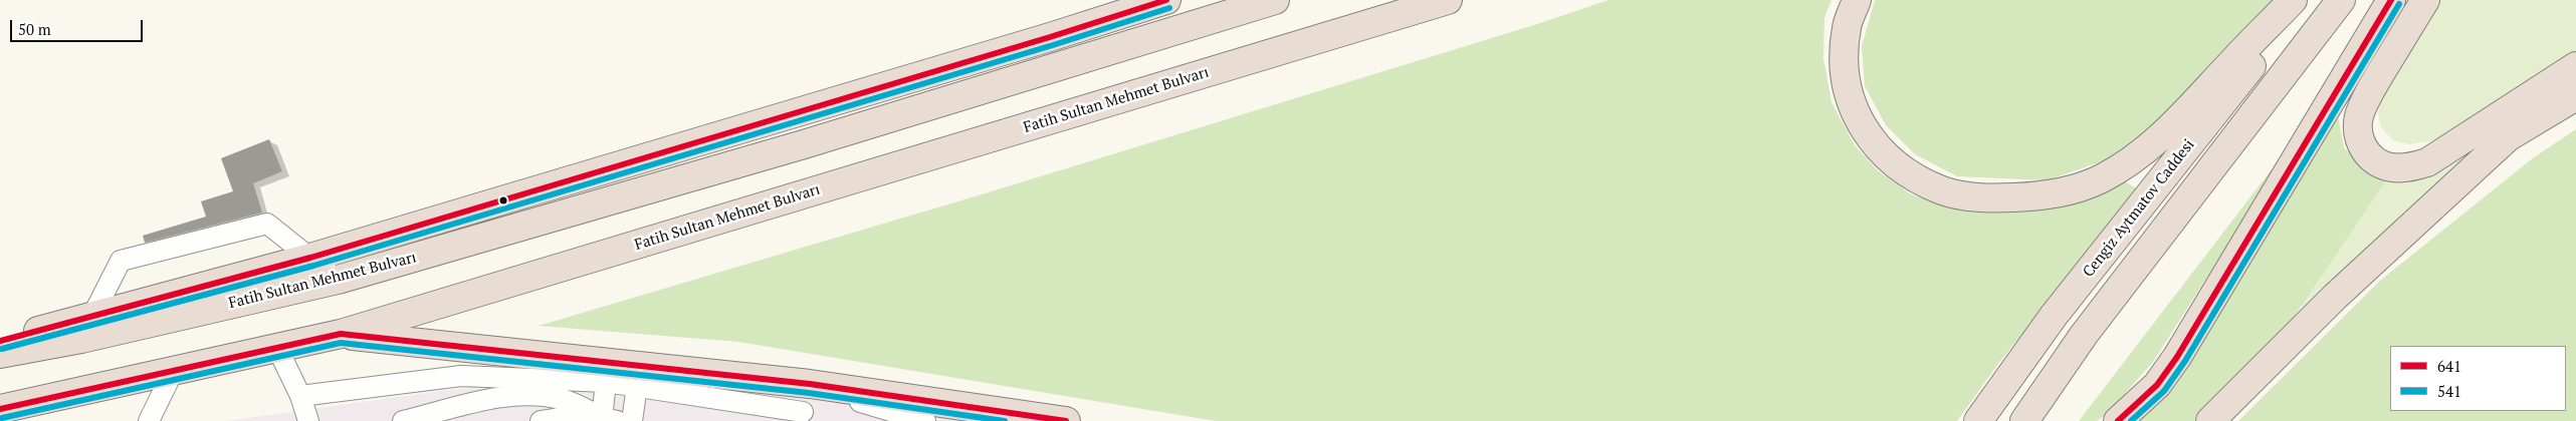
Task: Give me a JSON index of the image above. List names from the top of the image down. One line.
{"streets":{"highway":["Fatih Sultan Mehmet Bulvarı","Cengiz Aytmatov Caddesi"]},"lines":["transit line 641","transit line 541"],"legend":["641","541"],"scale_bar":"50 m"}
